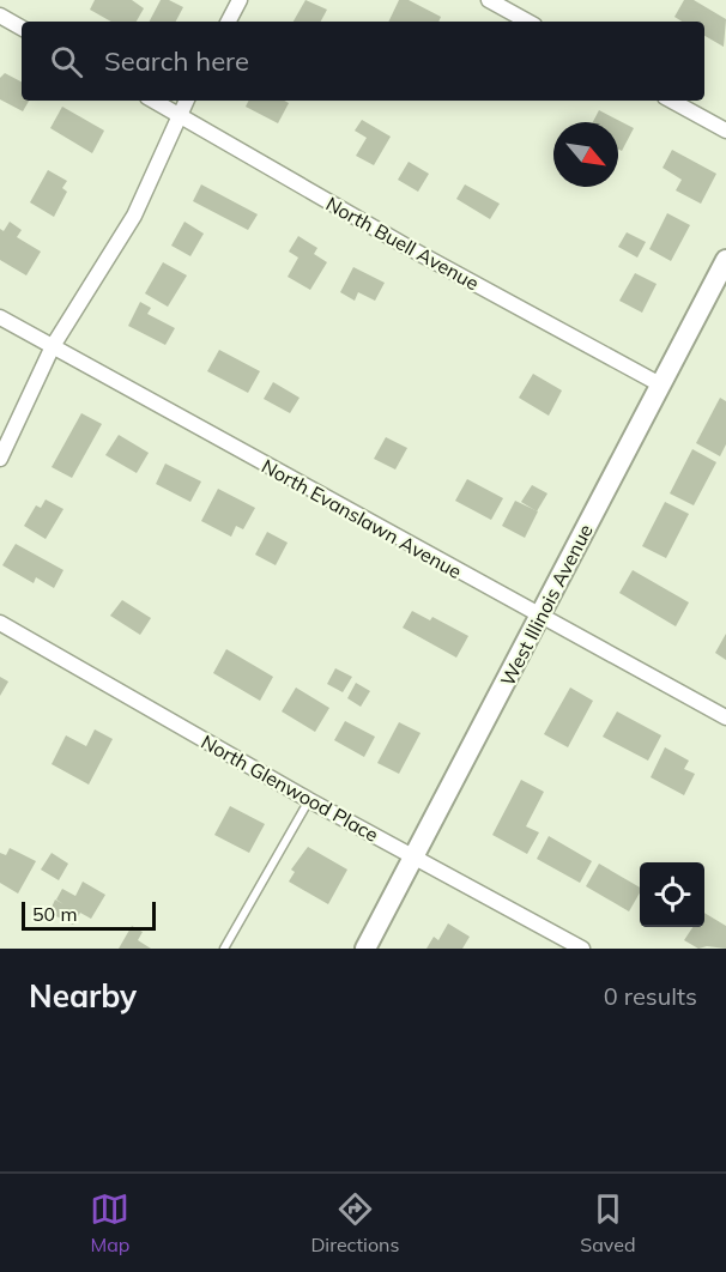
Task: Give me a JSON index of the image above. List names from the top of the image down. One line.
{"streets":{"street":["North Buell Avenue","North Evanslawn Avenue","West Illinois Avenue","North Glenwood Place"]},"crossings":[["North Buell Avenue","West Illinois Avenue"],["North Evanslawn Avenue","West Illinois Avenue"],["West Illinois Avenue","North Glenwood Place"]],"scale_bar":"50 m","north":"bottom right","page":{"search":"Search here","scale":"50 m","heading":["Nearby","0 results"],"nav":["Map","Directions","Saved"]}}
